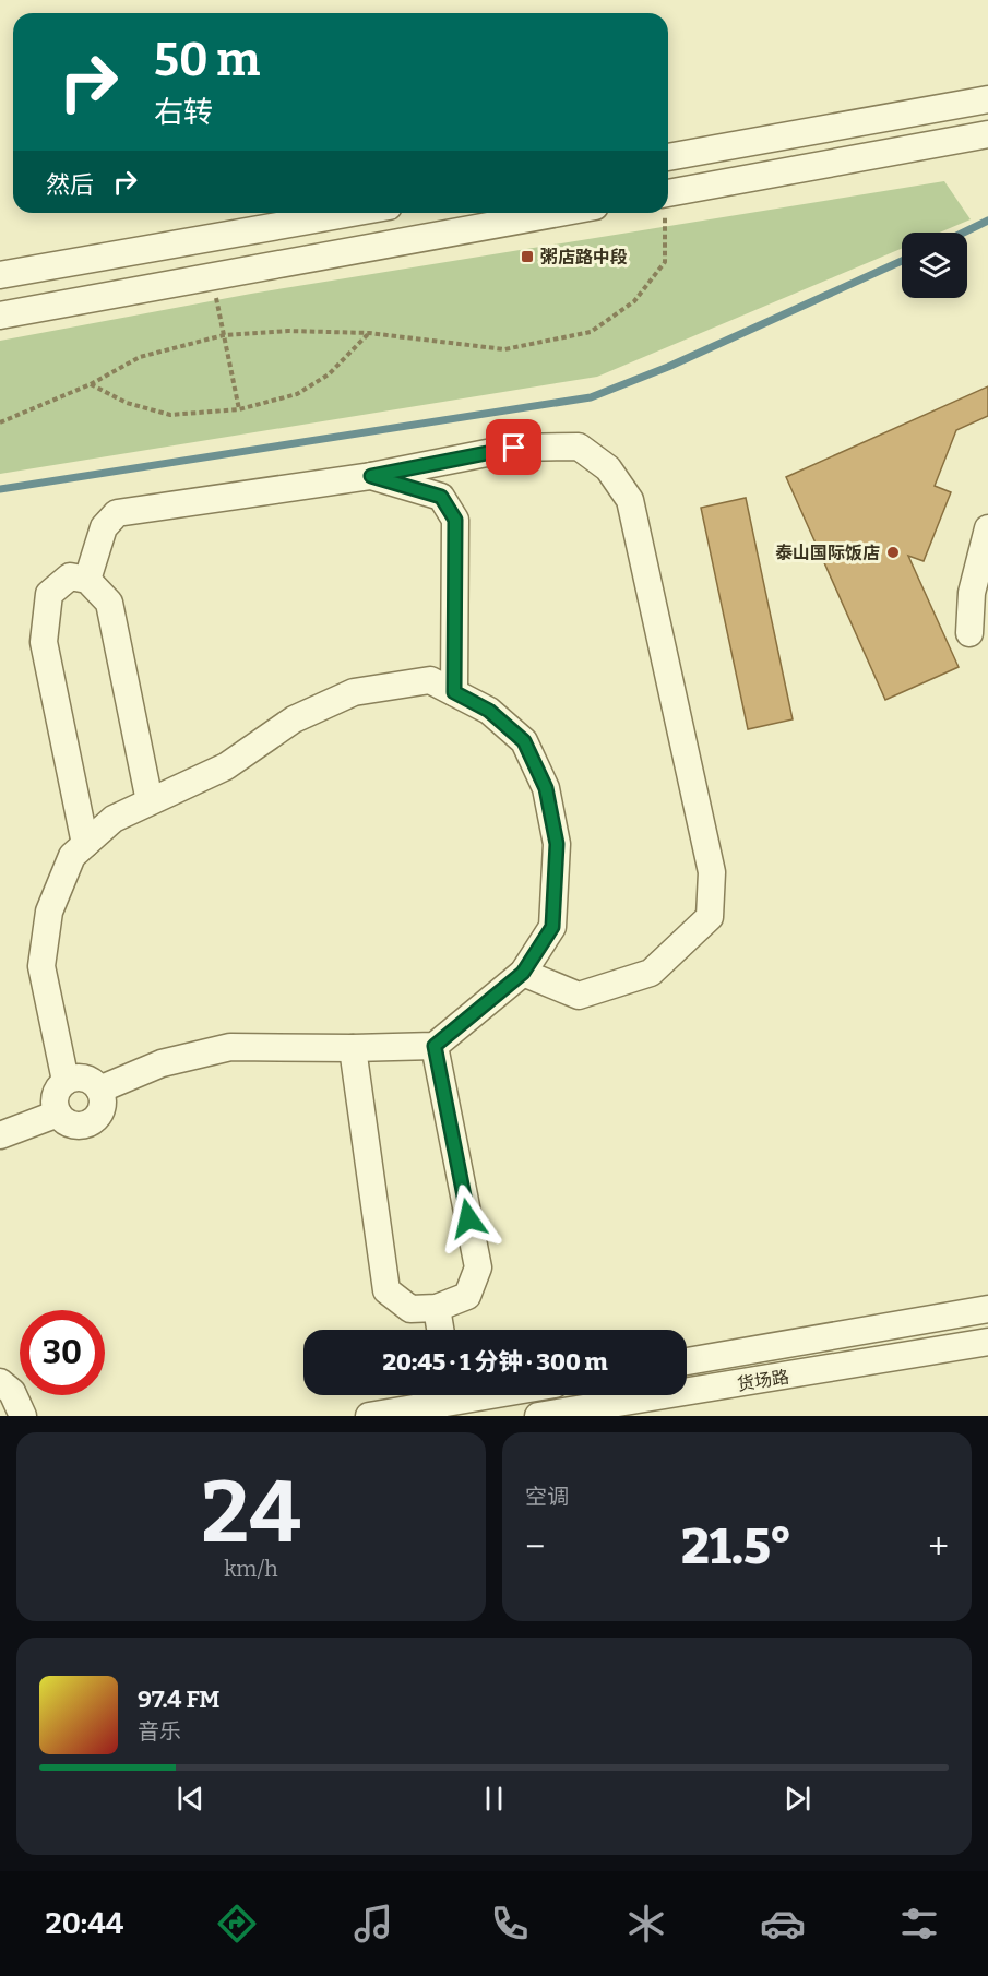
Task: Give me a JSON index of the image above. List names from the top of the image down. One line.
{"streets":{"street":["货场路"]},"places":{"transit":["粥店路中段"],"other":["泰山国际饭店"]},"page":{"turn":["50 m","右转"],"then":"然后","limit":"30","trip":"20:45 · 1 分钟 · 300 m","tile":[["24","km/h"],"空调"],"heat":["−","21.5°","+"],"song":["97.4 FM","音乐"],"tabs":"20:44"}}
